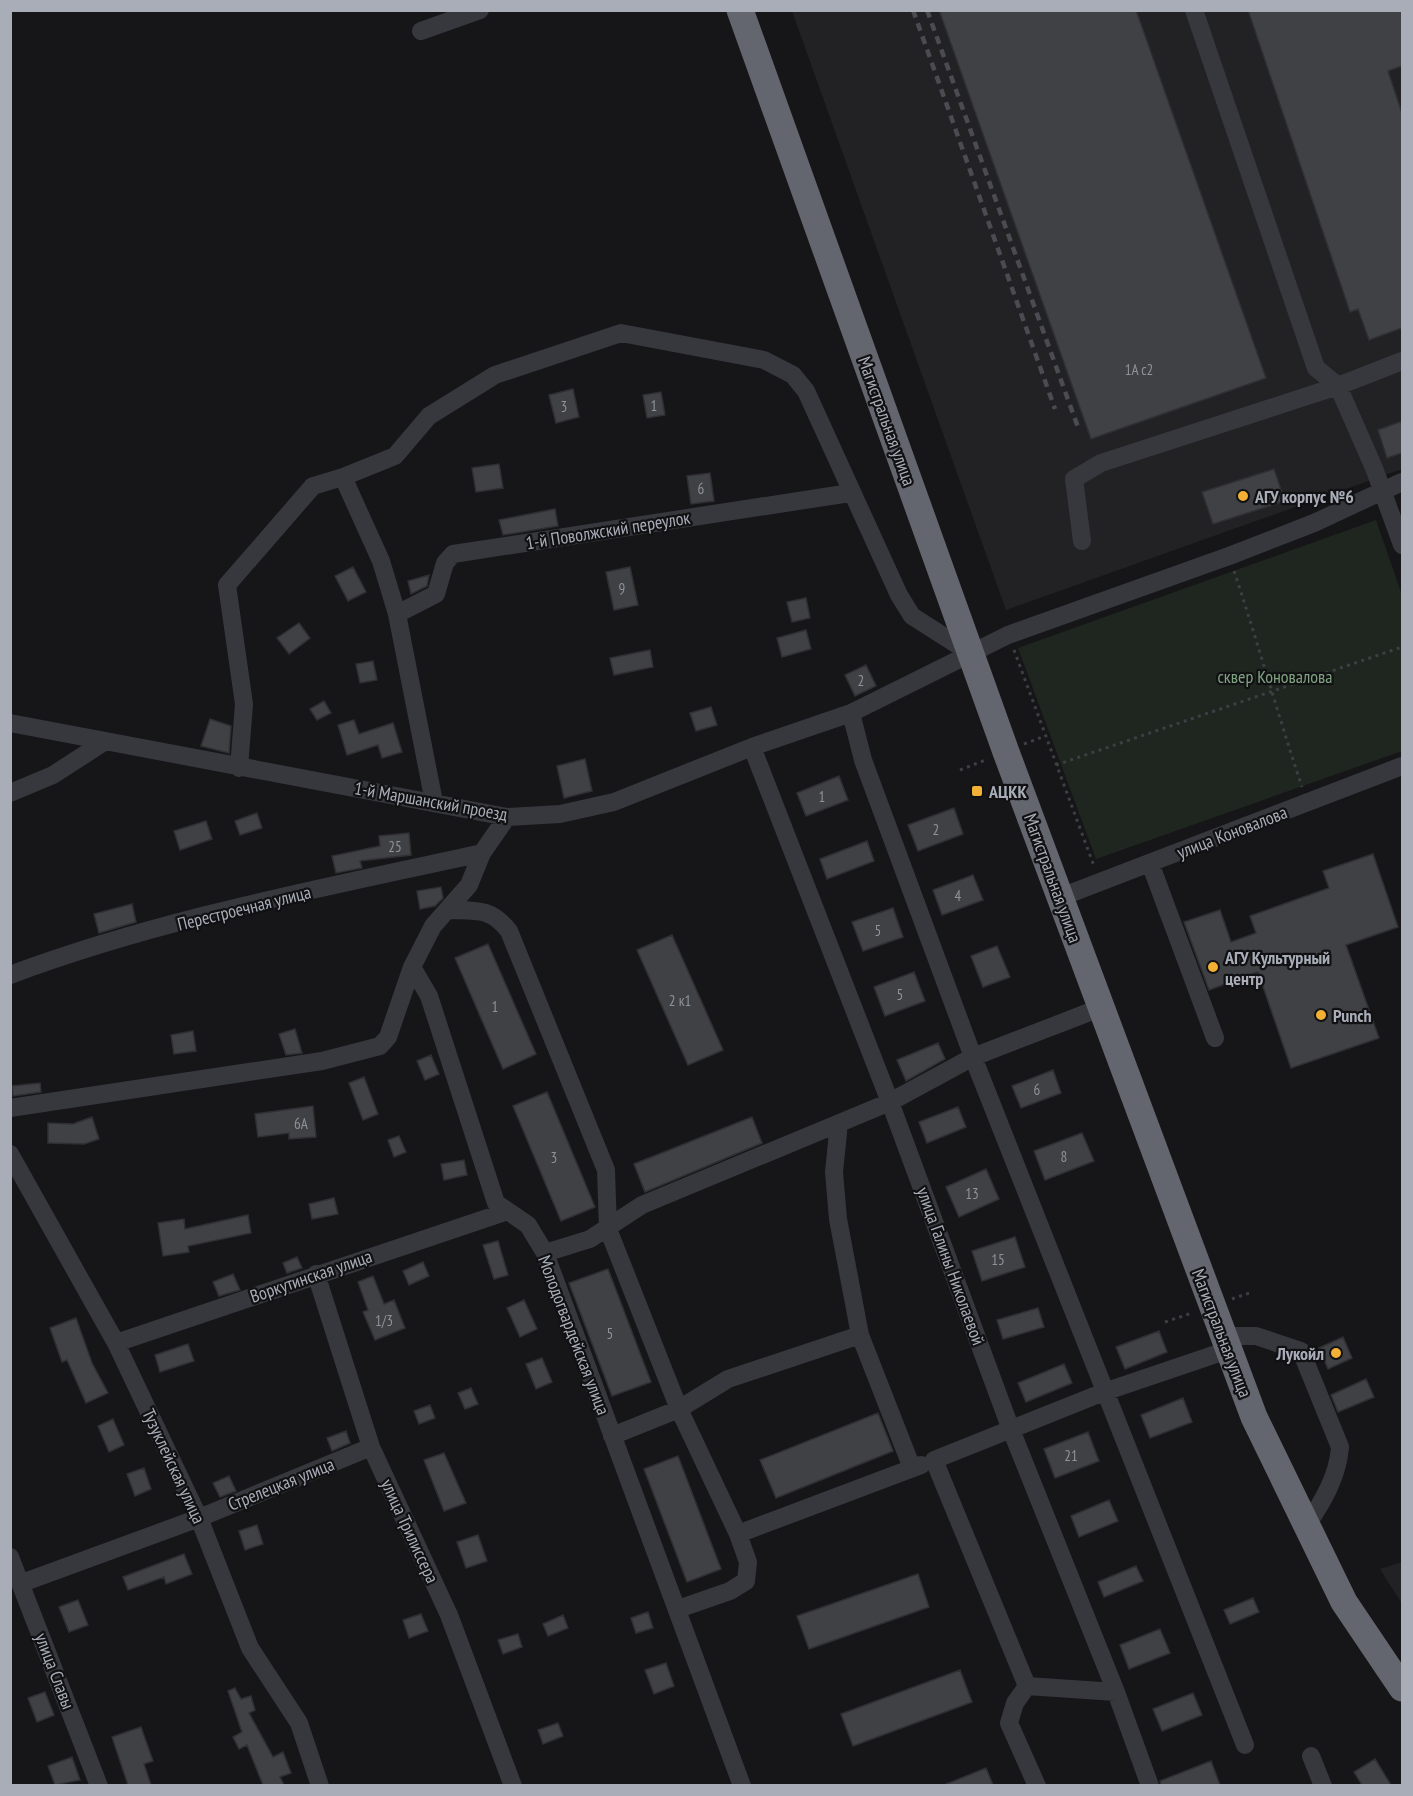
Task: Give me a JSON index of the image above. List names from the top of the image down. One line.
{"streets":{"highway":["Магистральная улица"],"street":["1-й Поволжский переулок","1-й Маршанский проезд","улица Коновалова","Перестроечная улица","улица Галины Николаевой","Воркутинская улица","Молодогвардейская улица","Тузуклейская улица","Стрелецкая улица","улица Трилиссера","улица Славы"]},"crossings":[["Магистральная улица","1-й Маршанский проезд"],["Магистральная улица","улица Коновалова"],["1-й Маршанский проезд","улица Галины Николаевой"],["Воркутинская улица","Молодогвардейская улица"],["Воркутинская улица","Тузуклейская улица"],["Воркутинская улица","улица Трилиссера"],["Тузуклейская улица","Стрелецкая улица"],["Стрелецкая улица","улица Трилиссера"],["Стрелецкая улица","улица Славы"]],"parks":["сквер Коновалова"],"places":{"other":["АГУ корпус №6","АГУ Культурный центр","Punch","Лукойл"],"transit":["АЦКК"]},"house_numbers":["1А с2","1","3","6","9","2","1","2","25","4","5","5","2 к1","1","6","6А","8","3","13","15","1/3","5","21"]}
